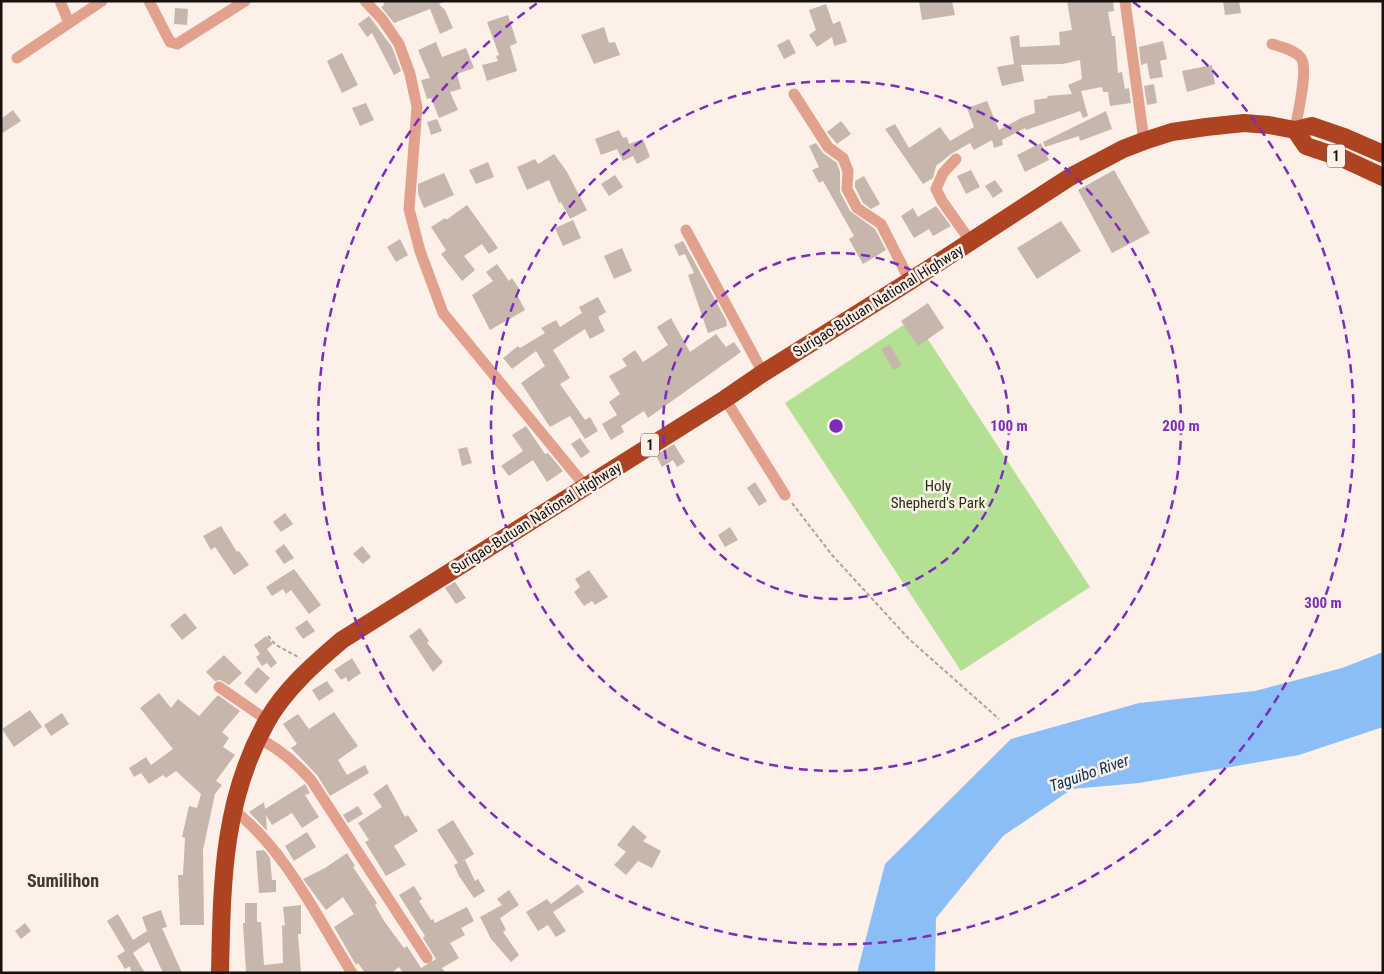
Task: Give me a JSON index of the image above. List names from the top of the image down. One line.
{"streets":{"highway":["1","Surigao-Butuan National Highway"]},"crossings":[["1","Surigao-Butuan National Highway"]],"districts":["Sumilihon"],"water":["Taguibo River"],"parks":["Holy Shepherd's Park"],"rings":["100 m","200 m","300 m"]}
